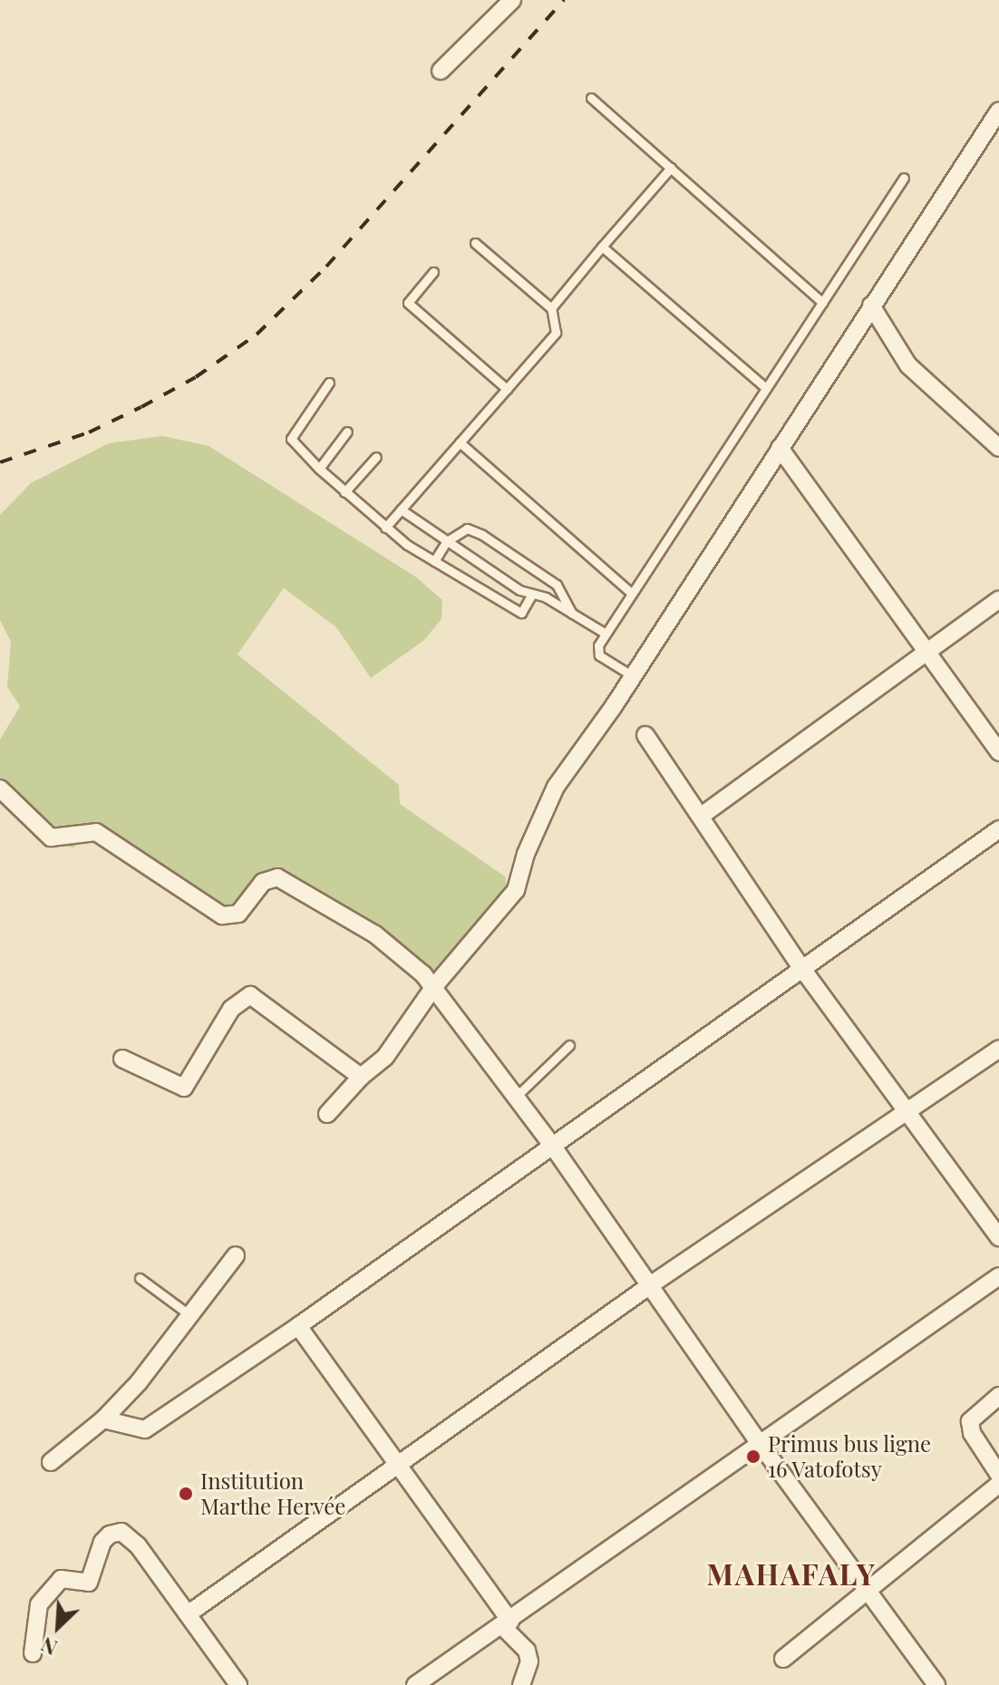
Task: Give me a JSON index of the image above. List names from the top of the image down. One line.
{"districts":["MAHAFALY"],"places":["Primus bus ligne 16 Vatofotsy","Institution Marthe Hervée"],"north":"bottom left"}
